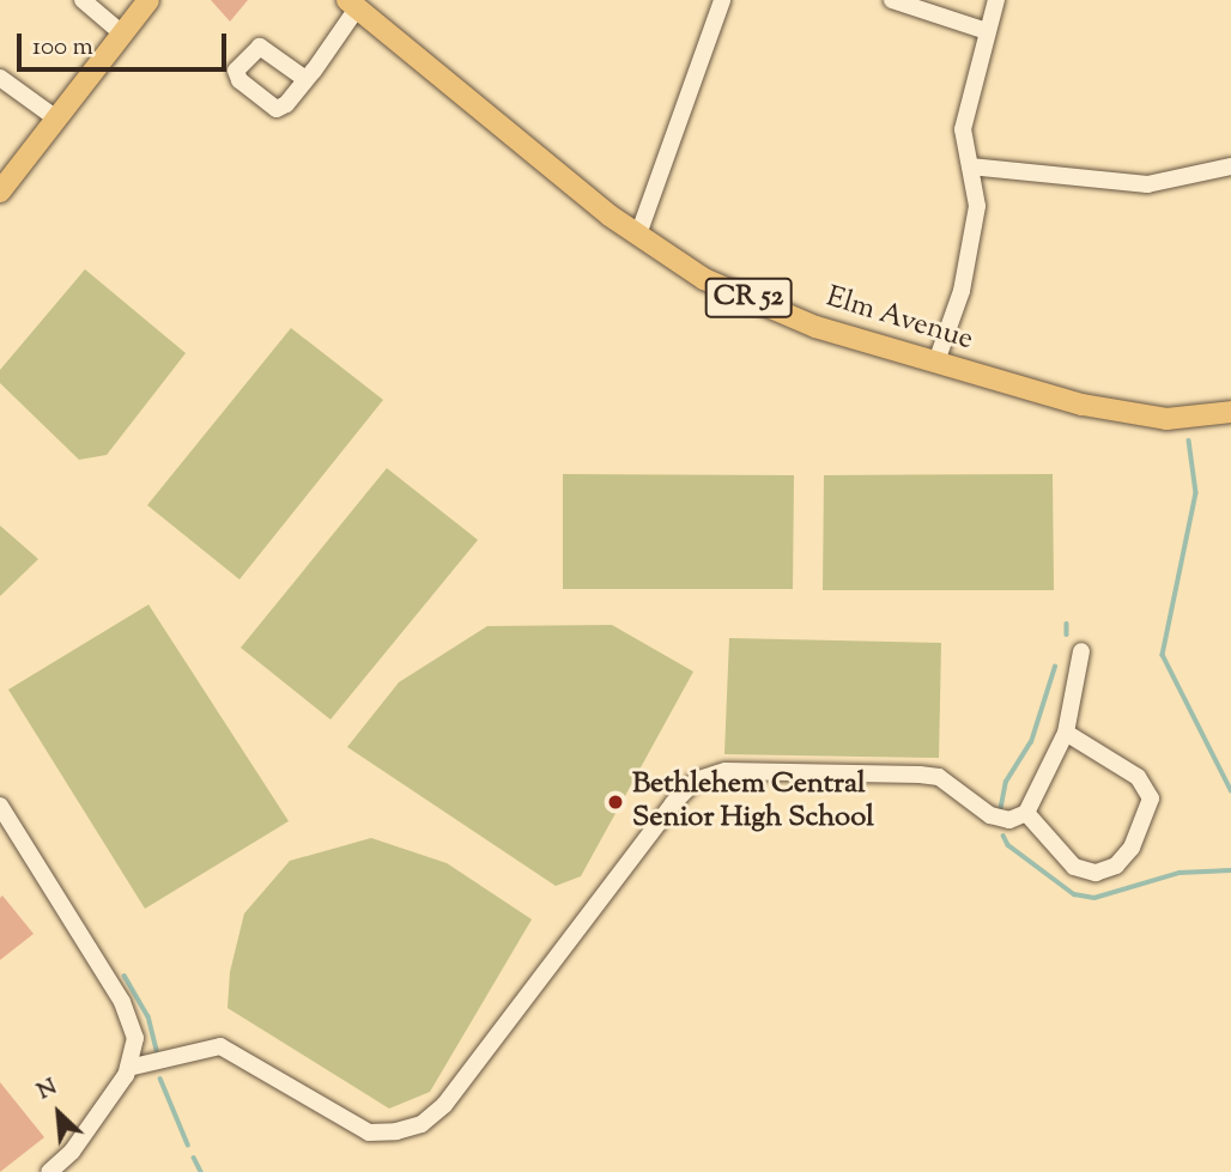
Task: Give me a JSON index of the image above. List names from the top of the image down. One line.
{"streets":{"main road":["CR 52","Elm Avenue"]},"places":["Bethlehem Central Senior High School"],"scale_bar":"100 m","north":"top left"}
